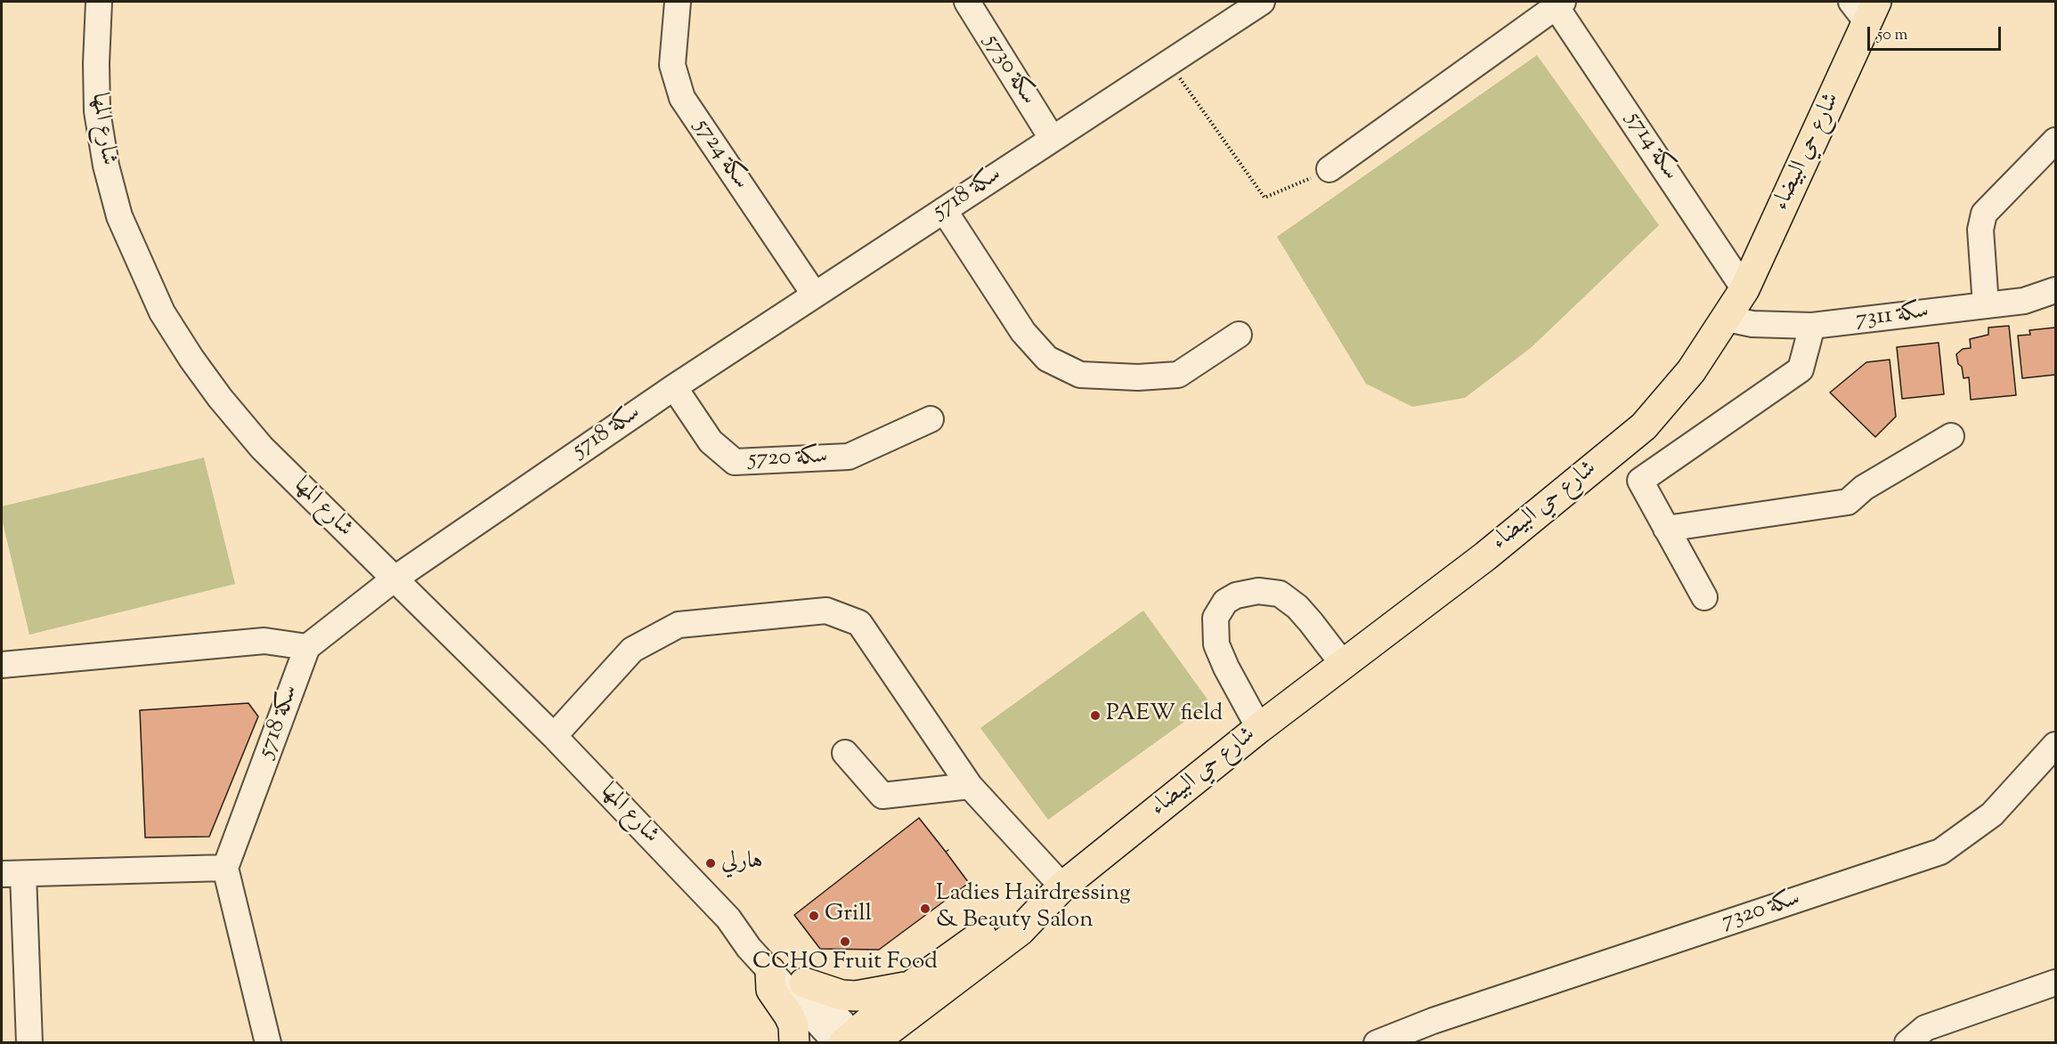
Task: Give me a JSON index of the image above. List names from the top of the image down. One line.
{"streets":{"main road":["شارع حي البيضاء"],"street":["سكة 5730","شارع المها","سكة 5714","سكة 5724","سكة 5718","سكة 7311","سكة 5720","سكة 7320"]},"crossings":[["سكة 5730","سكة 5718"],["شارع المها","سكة 5718"],["سكة 5714","شارع حي البيضاء"],["شارع حي البيضاء","سكة 7311"],["سكة 5724","سكة 5718"],["سكة 5718","سكة 5720"]],"places":["PAEW field","هارلي","Ladies Hairdressing & Beauty Salon","Grill","CCHO Fruit Food"],"scale_bar":"50 m"}
